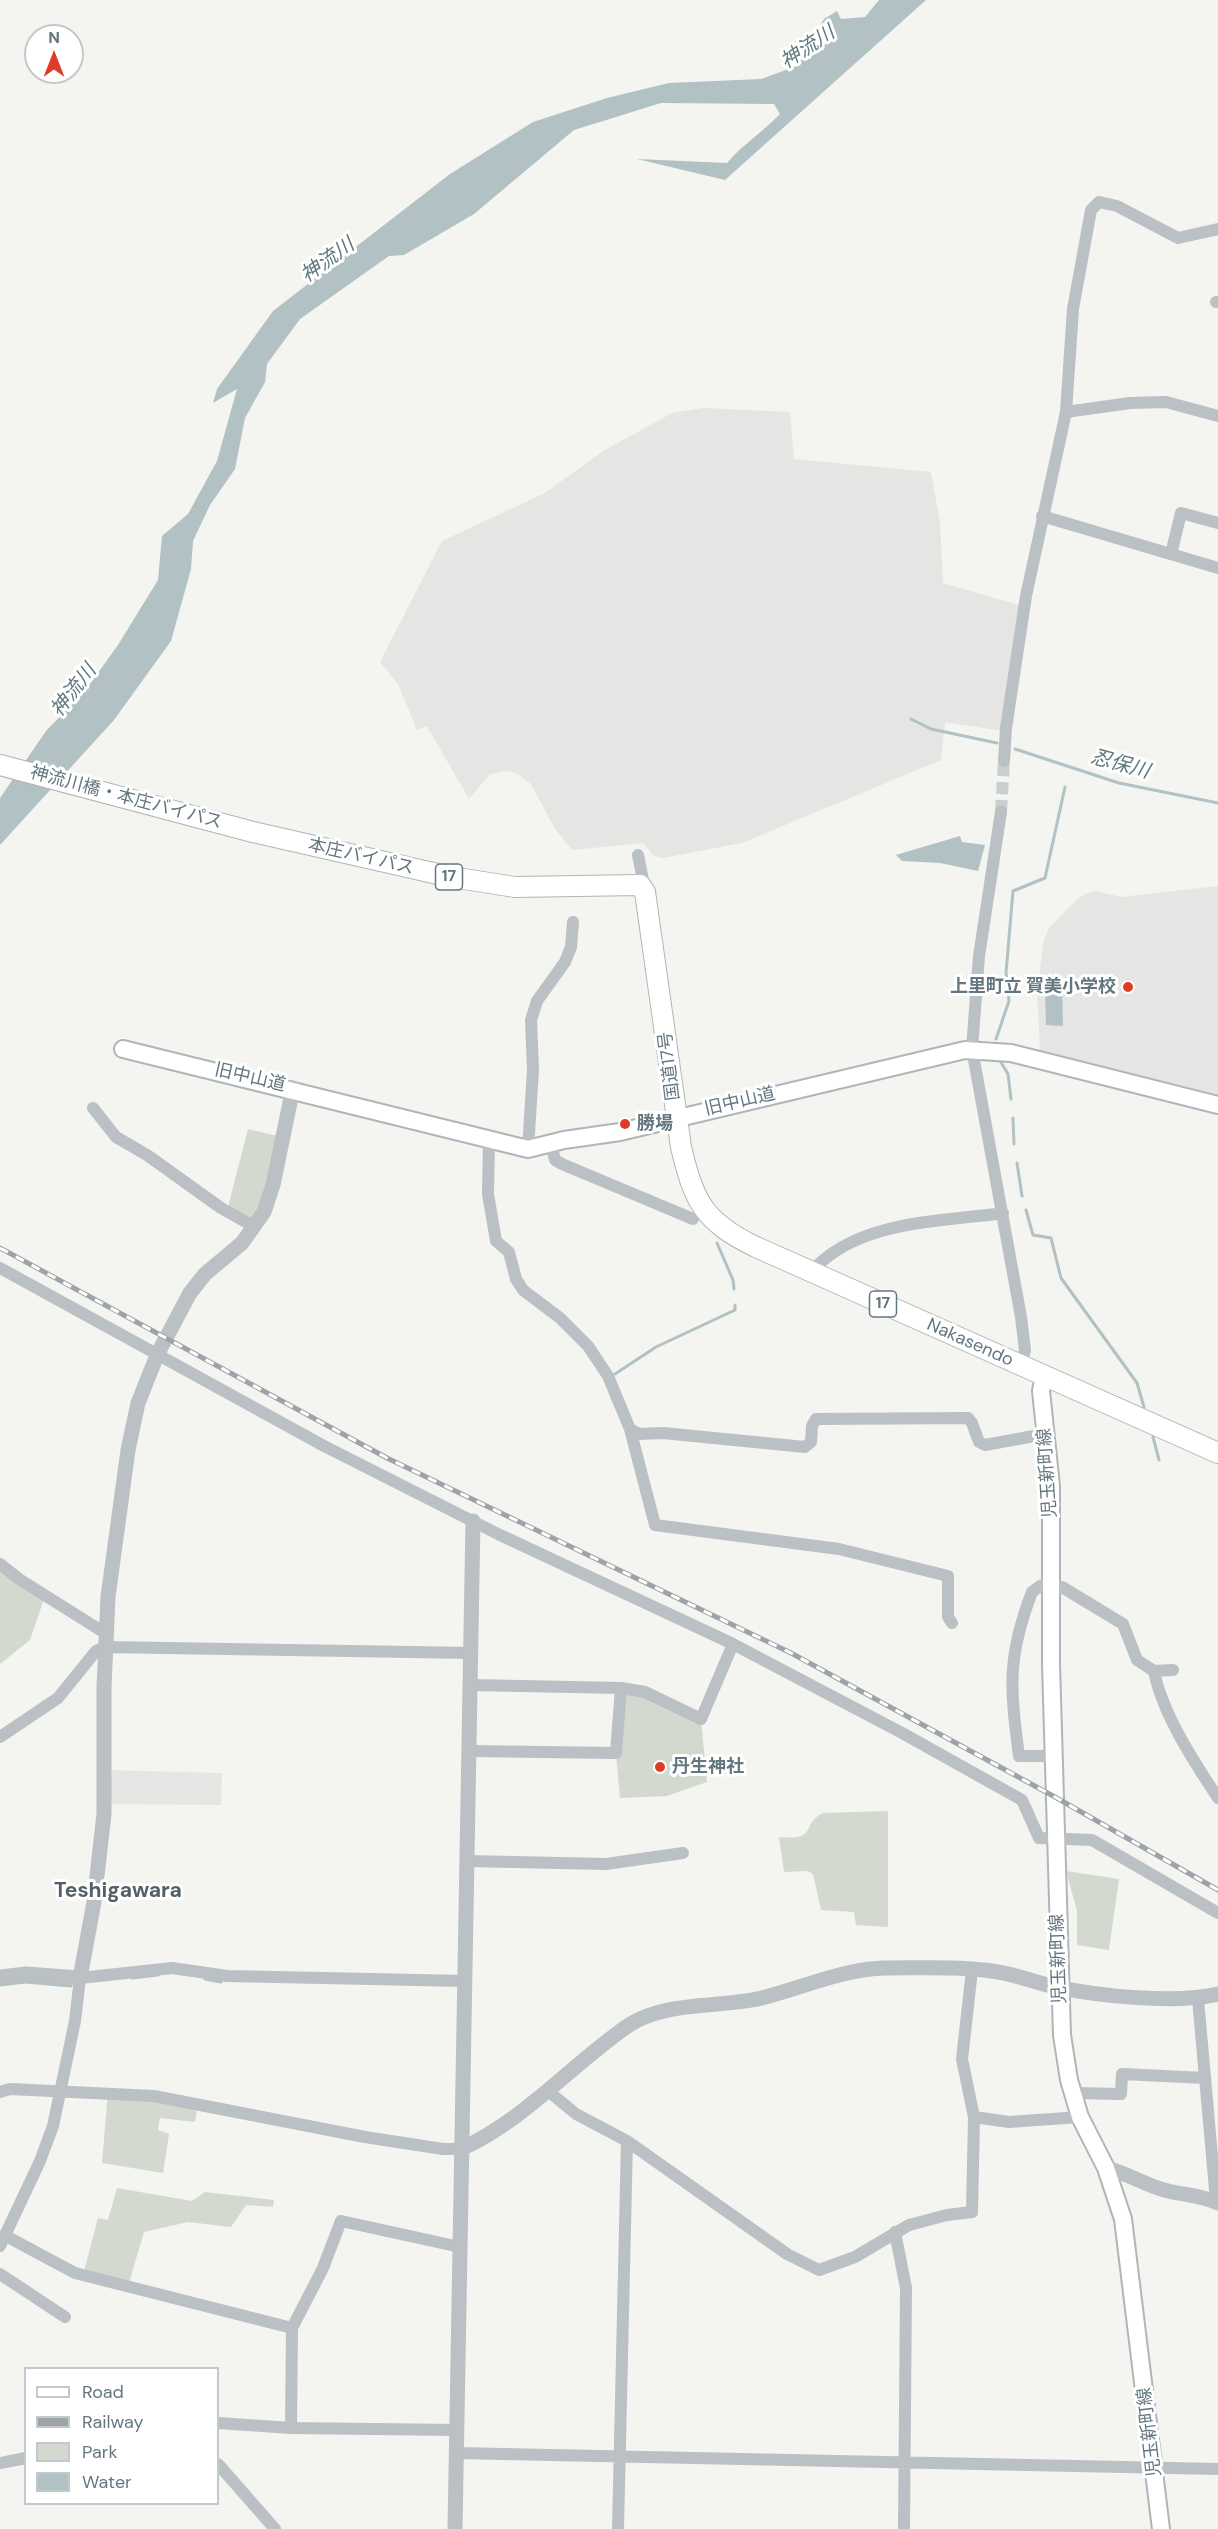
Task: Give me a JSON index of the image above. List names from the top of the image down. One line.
{"streets":{"highway":["神流川橋・本庄バイパス","本庄バイパス","17","国道17号","Nakasendo"],"main road":["旧中山道","児玉新町線"]},"crossings":[["神流川橋・本庄バイパス","本庄バイパス"],["本庄バイパス","国道17号"],["国道17号","旧中山道"],["国道17号","Nakasendo"],["Nakasendo","児玉新町線"]],"districts":["Teshigawara"],"water":["神流川","忍保川"],"places":["上里町立 賀美小学校","勝場","丹生神社"],"legend":["Road","Railway","Park","Water"],"north":"top"}
